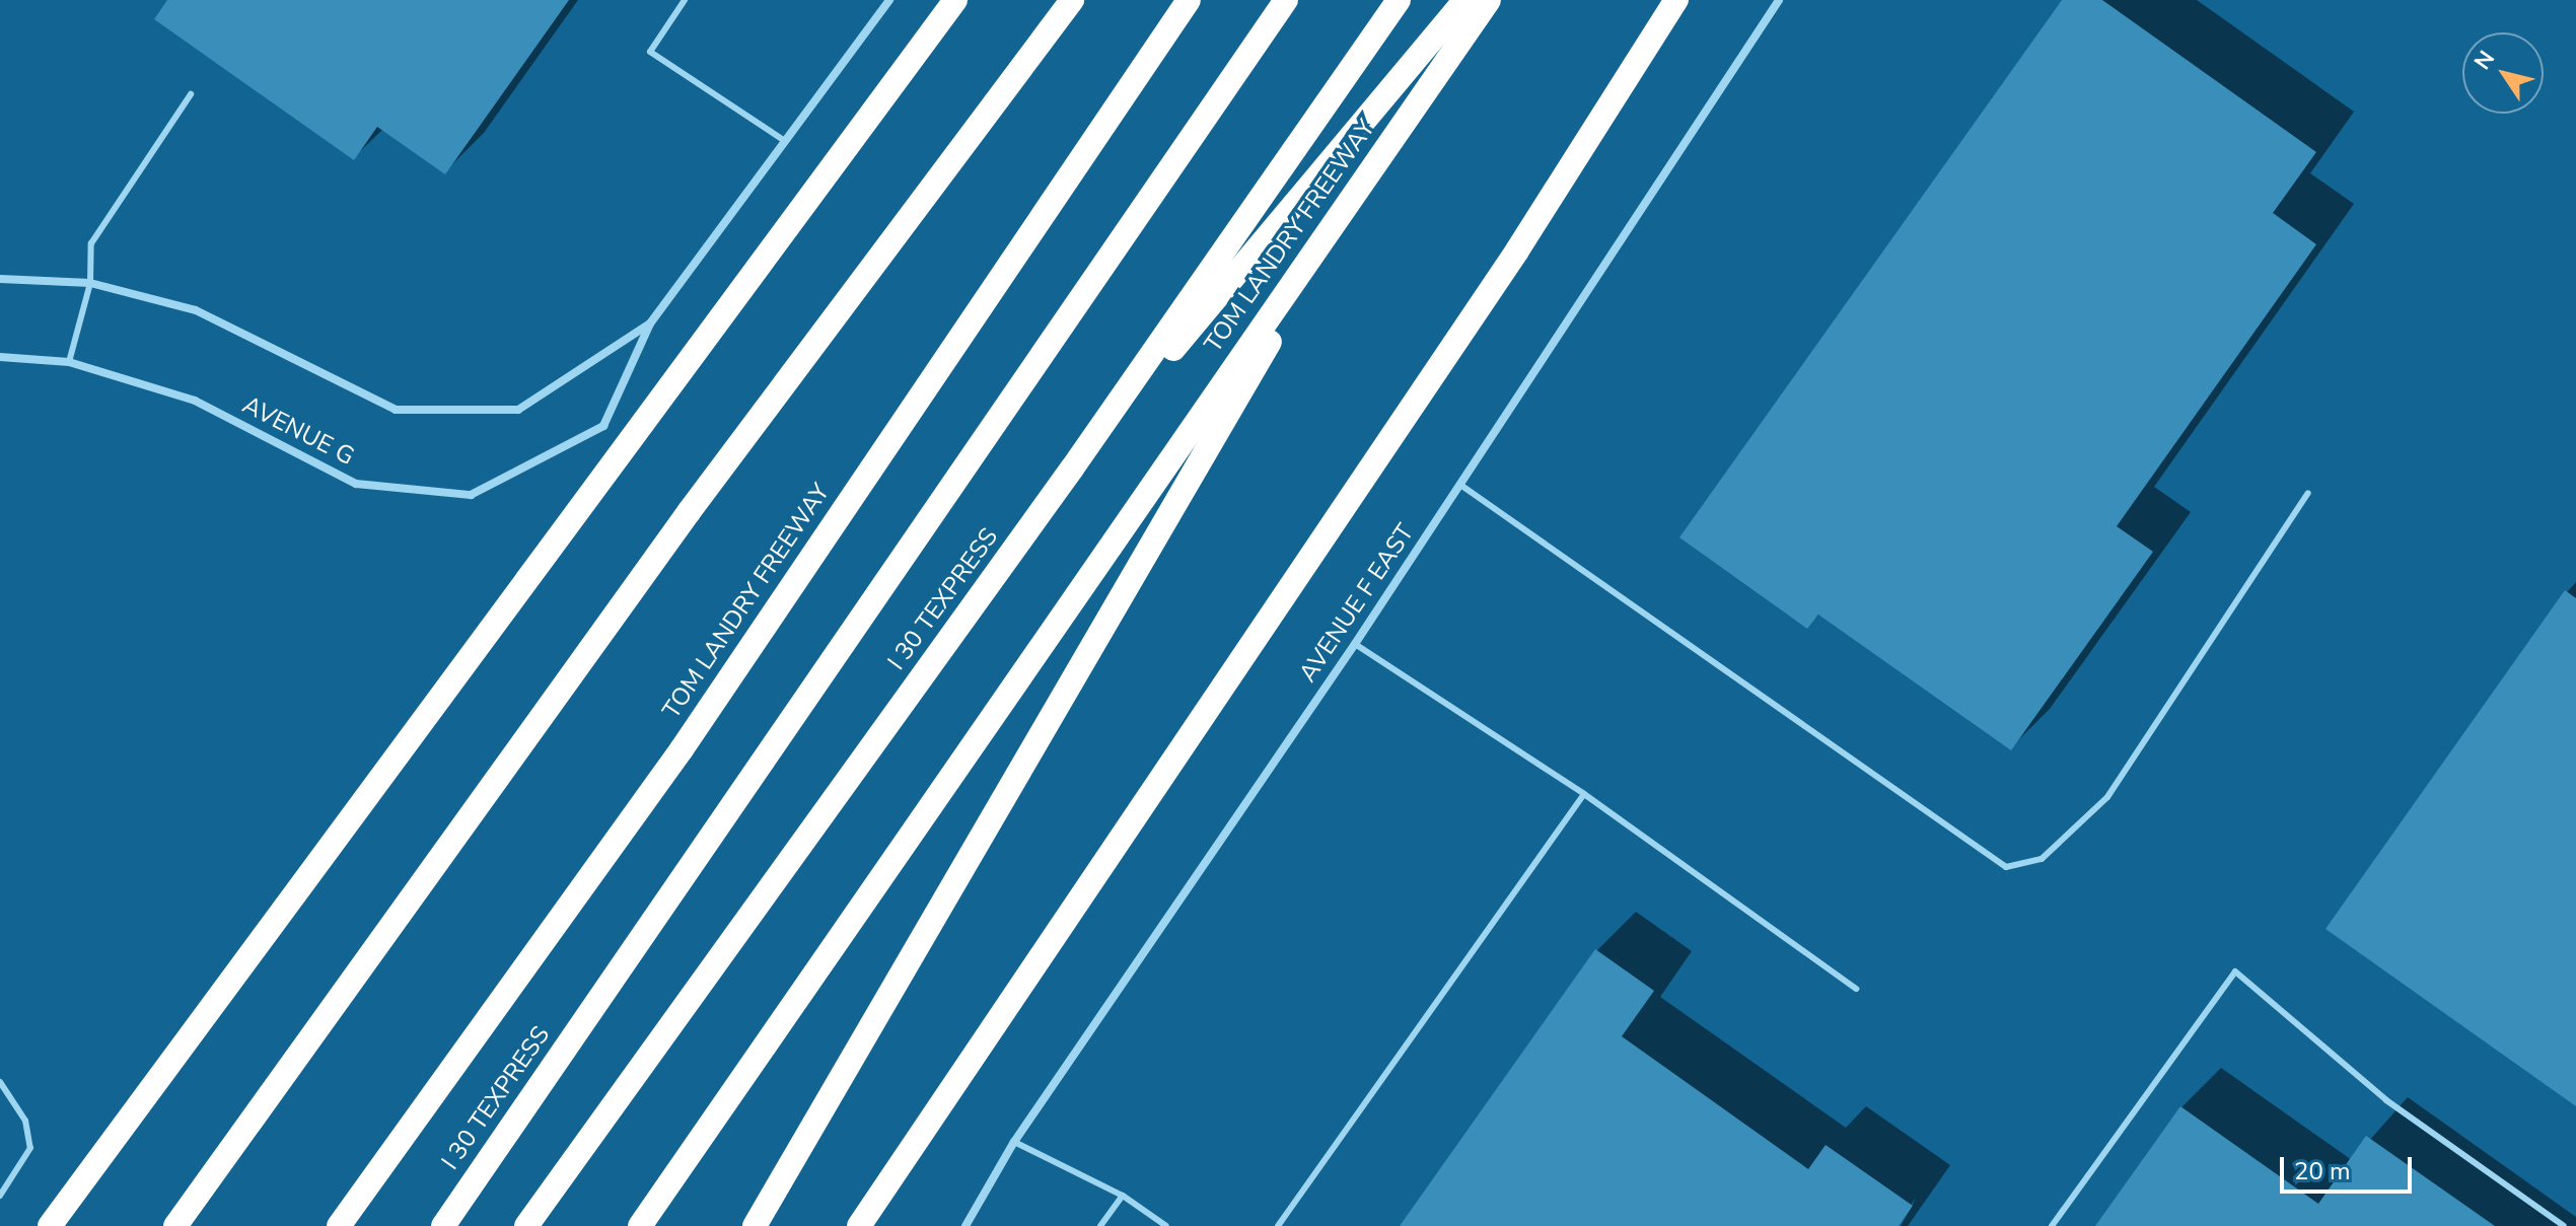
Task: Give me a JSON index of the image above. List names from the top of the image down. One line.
{"streets":{"highway":["TOM LANDRY FREEWAY","I 30 TEXPRESS"],"street":["AVENUE G","AVENUE F EAST"]},"scale_bar":"20 m","north":"top left"}
